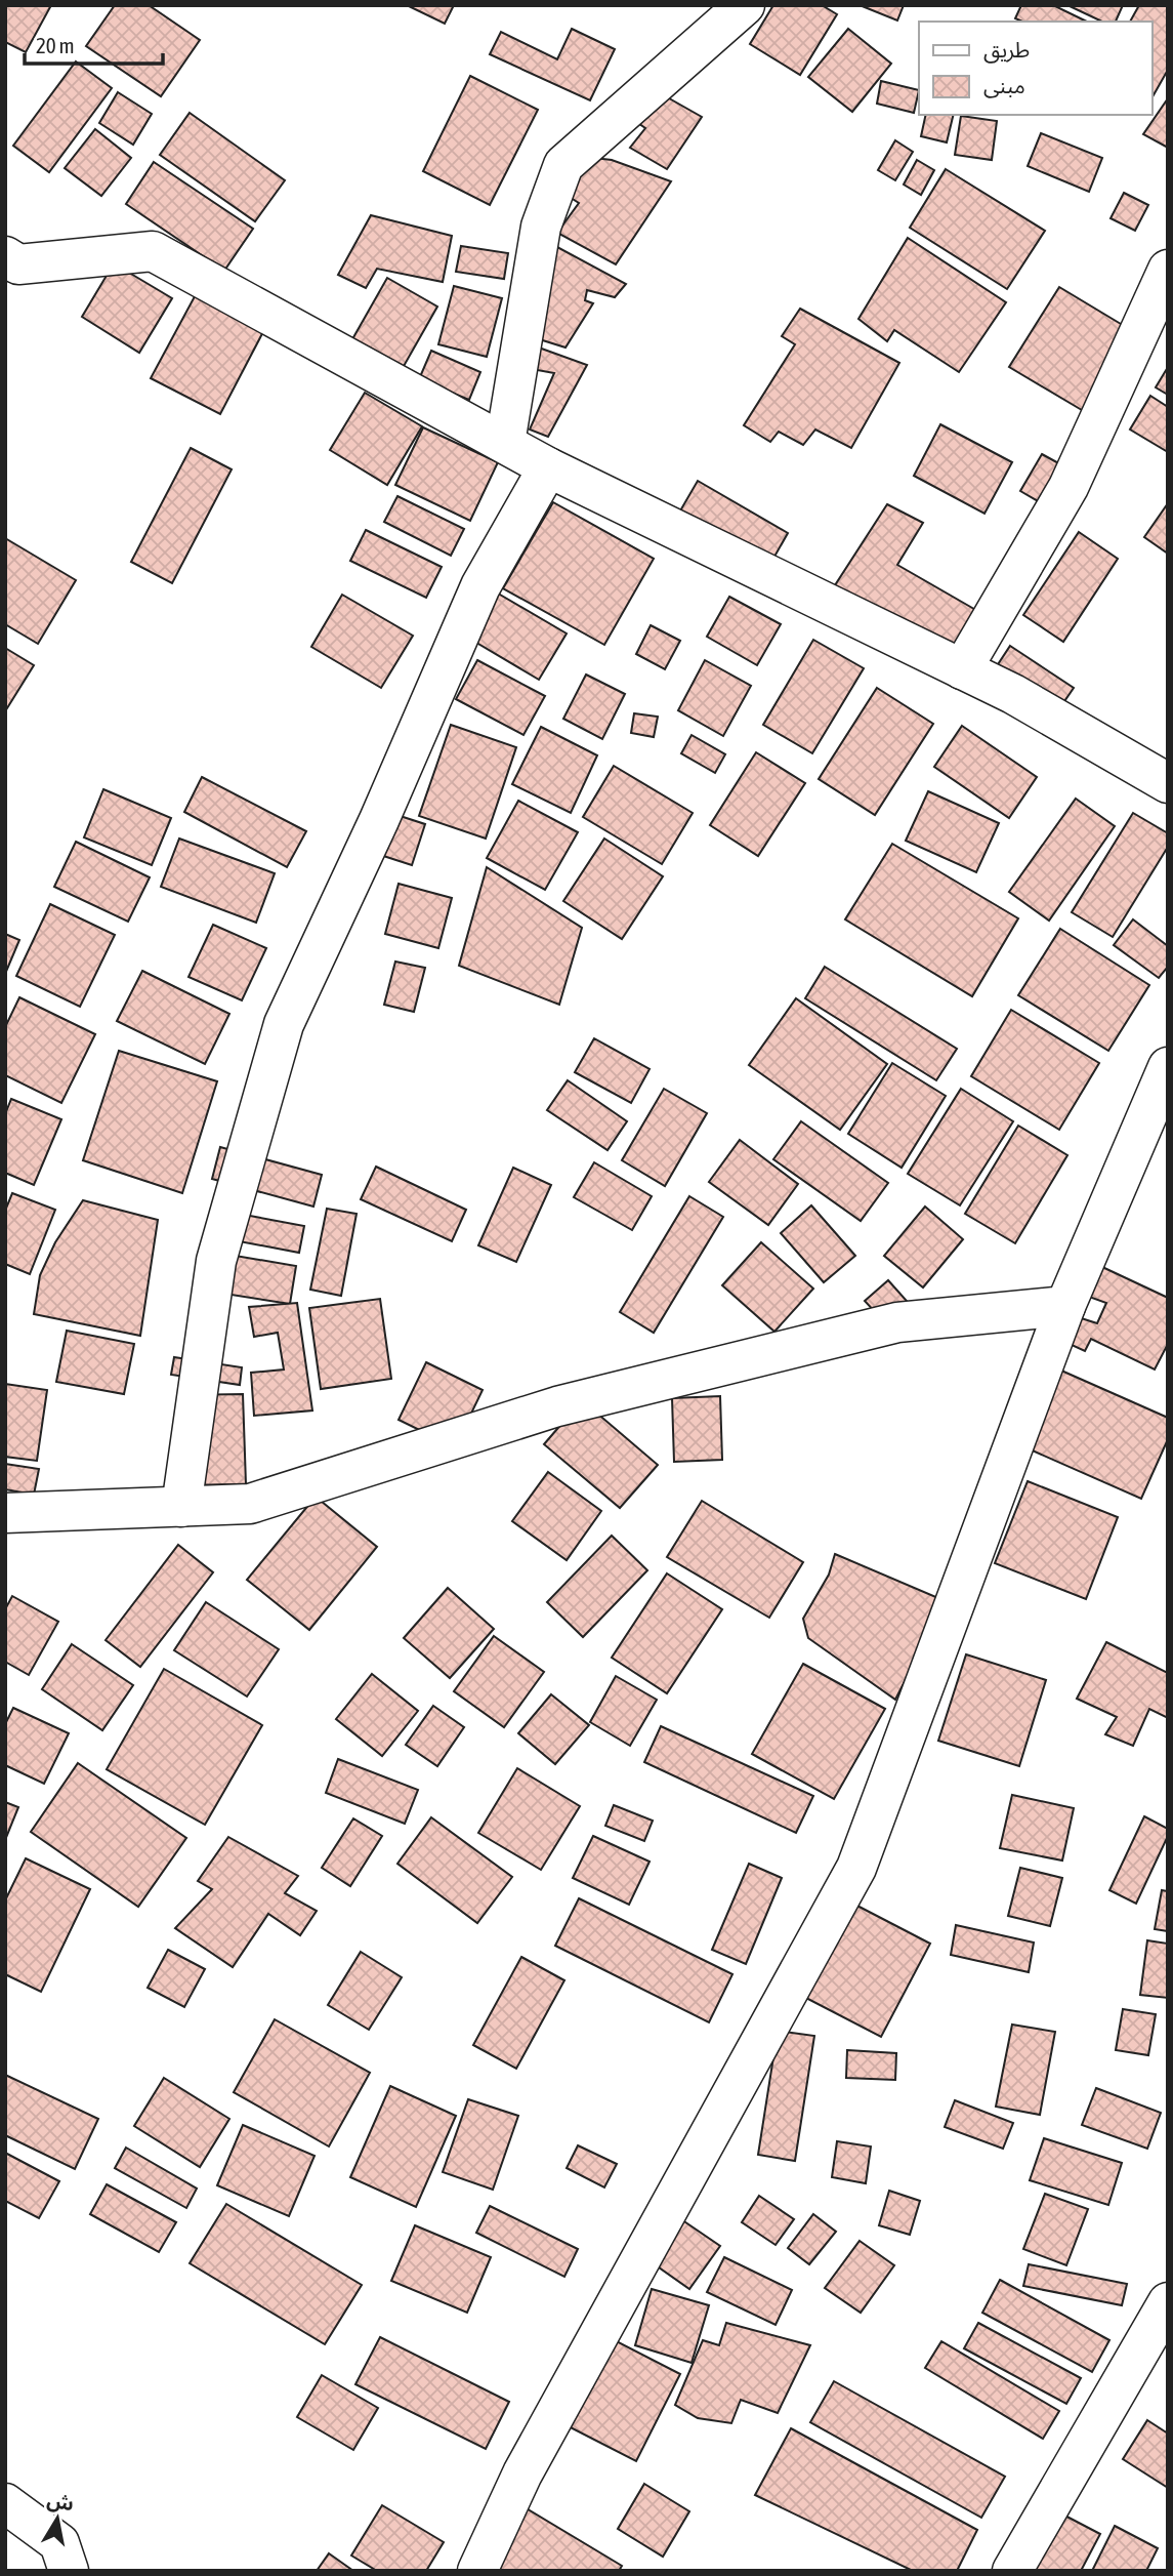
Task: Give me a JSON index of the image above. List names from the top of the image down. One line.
{"legend":["طريق","مبنى"],"scale_bar":"20 m","north":"top"}
